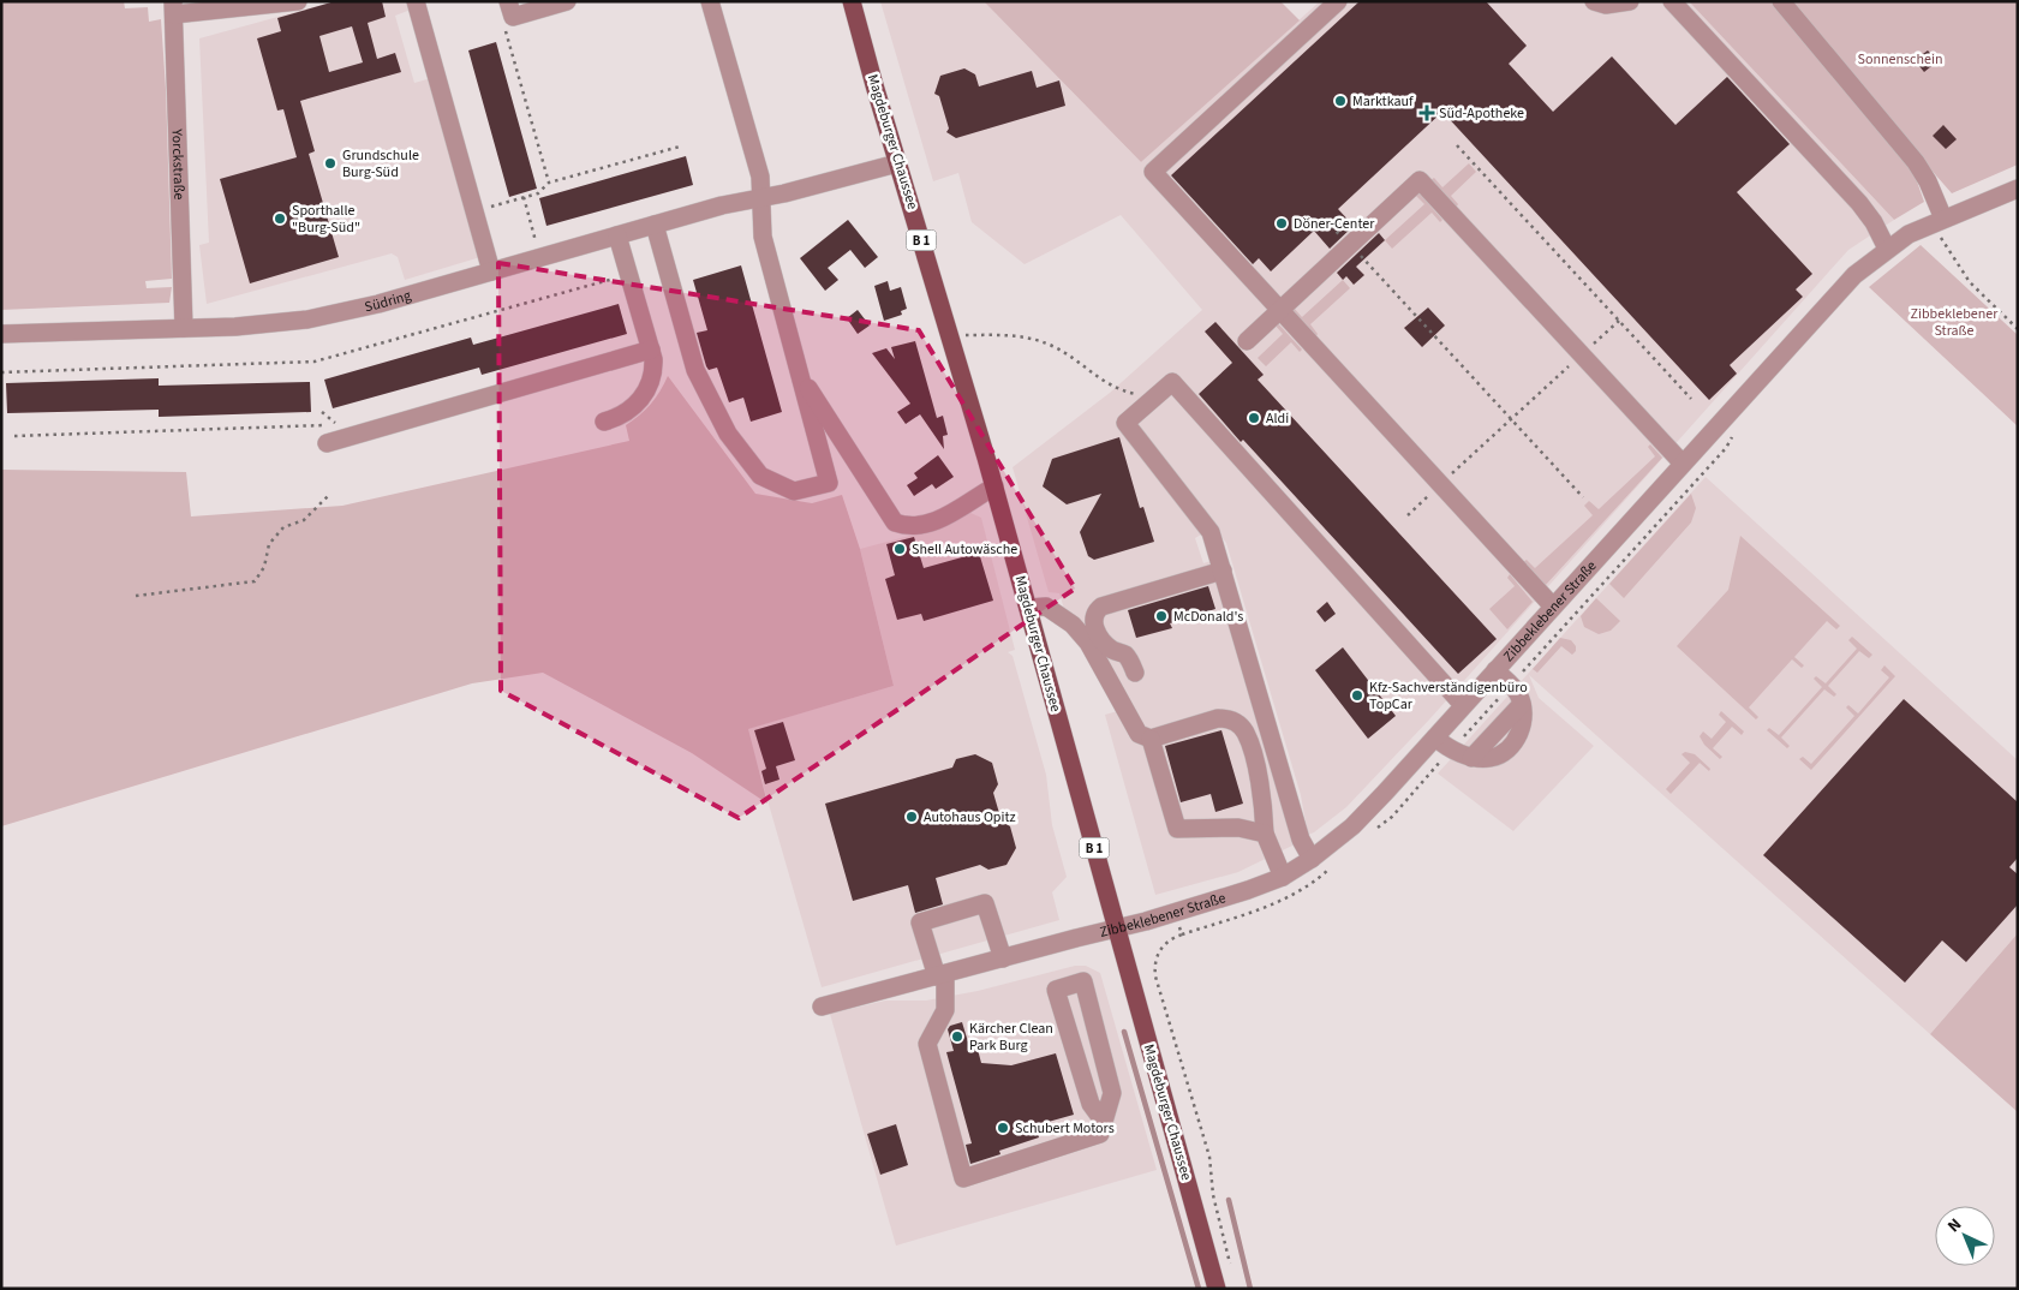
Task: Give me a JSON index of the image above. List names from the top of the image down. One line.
{"streets":{"main road":["Magdeburger Chaussee","B 1"],"street":["Yorckstraße","Südring","Zibbeklebener Straße"]},"crossings":[["Magdeburger Chaussee","Südring"],["Magdeburger Chaussee","Zibbeklebener Straße"],["Yorckstraße","Südring"]],"parks":["Sonnenschein","Zibbeklebener Straße"],"places":{"other":["Marktkauf","Grundschule Burg-Süd","Sporthalle \"Burg-Süd\"","Döner-Center","Aldi","Shell Autowäsche","McDonald's","Kfz-Sachverständigenbüro TopCar","Autohaus Opitz","Kärcher Clean Park Burg","Schubert Motors"],"health":["Süd-Apotheke"]},"north":"top left"}
